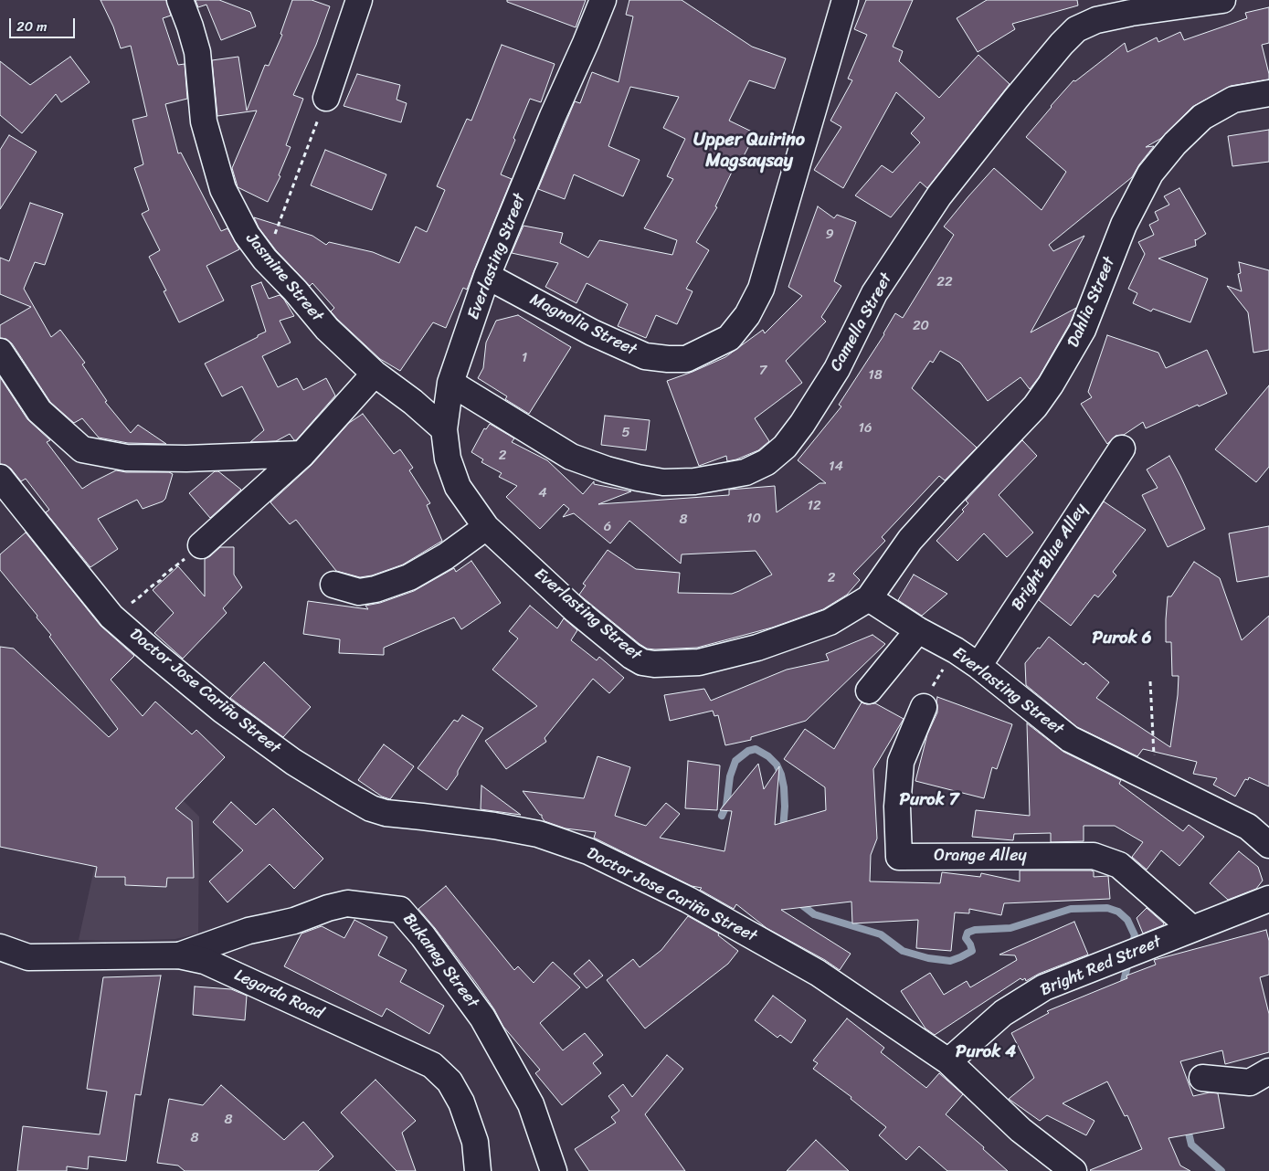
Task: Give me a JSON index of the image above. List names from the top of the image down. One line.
{"streets":{"street":["Everlasting Street","Jasmine Street","Dahlia Street","Camella Street","Magnolia Street","Bright Blue Alley","Doctor Jose Cariño Street","Orange Alley","Bukaneg Street","Bright Red Street","Legarda Road"]},"crossings":[["Everlasting Street","Jasmine Street"],["Everlasting Street","Dahlia Street"],["Everlasting Street","Camella Street"],["Everlasting Street","Magnolia Street"],["Everlasting Street","Bright Blue Alley"],["Doctor Jose Cariño Street","Bright Red Street"],["Orange Alley","Bright Red Street"],["Bukaneg Street","Legarda Road"]],"districts":["Upper Quirino Magsaysay","Purok 6","Purok 7","Purok 4"],"house_numbers":["9","22","20","1","7","18","16","5","2","14","4","12","10","8","6","2","8","8"],"scale_bar":"20 m"}
